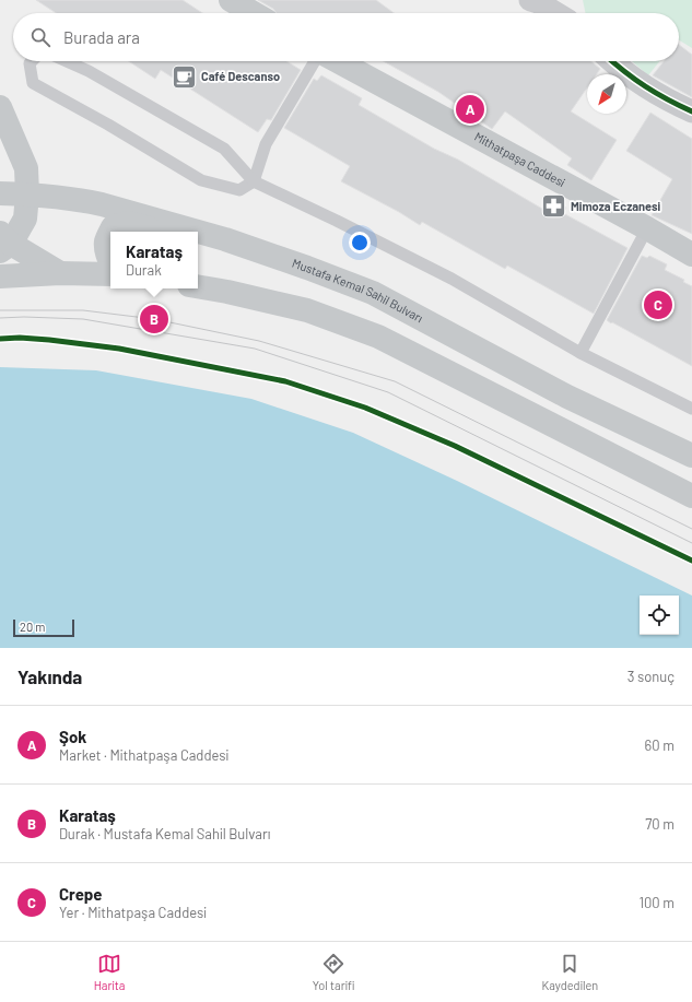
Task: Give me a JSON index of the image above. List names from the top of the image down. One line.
{"streets":{"main road":["Mithatpaşa Caddesi","Mustafa Kemal Sahil Bulvarı"]},"places":{"cafe":["Café Descanso"],"pharmacy":["Mimoza Eczanesi"]},"scale_bar":"20 m","north":"bottom left","page":{"search":"Burada ara","pins":["A","C","B"],"popup":["Karataş","Durak"],"scale":"20 m","heading":["Yakında","3 sonuç"],"list":[{"mark":"A","name":"Şok","note":"Market · Mithatpaşa Caddesi","value":"60 m"},{"mark":"B","name":"Karataş","note":"Durak · Mustafa Kemal Sahil Bulvarı","value":"70 m"},{"mark":"C","name":"Crepe","note":"Yer · Mithatpaşa Caddesi","value":"100 m"}],"nav":["Harita","Yol tarifi","Kaydedilen"]}}
